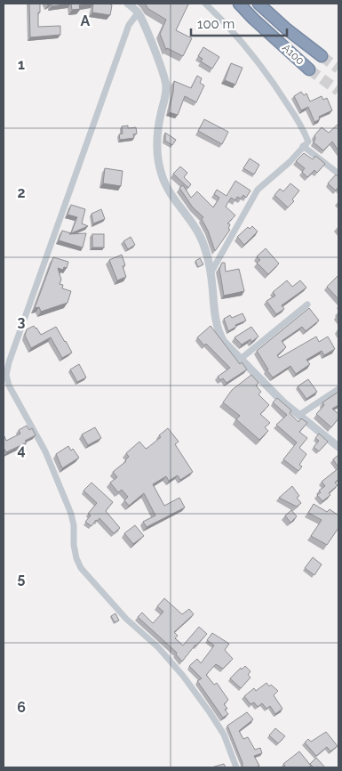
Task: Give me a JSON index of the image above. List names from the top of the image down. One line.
{"streets":{"highway":["A100"]},"scale_bar":"100 m","grid":{"columns":["A"],"rows":["1","2","3","4","5","6"]}}
